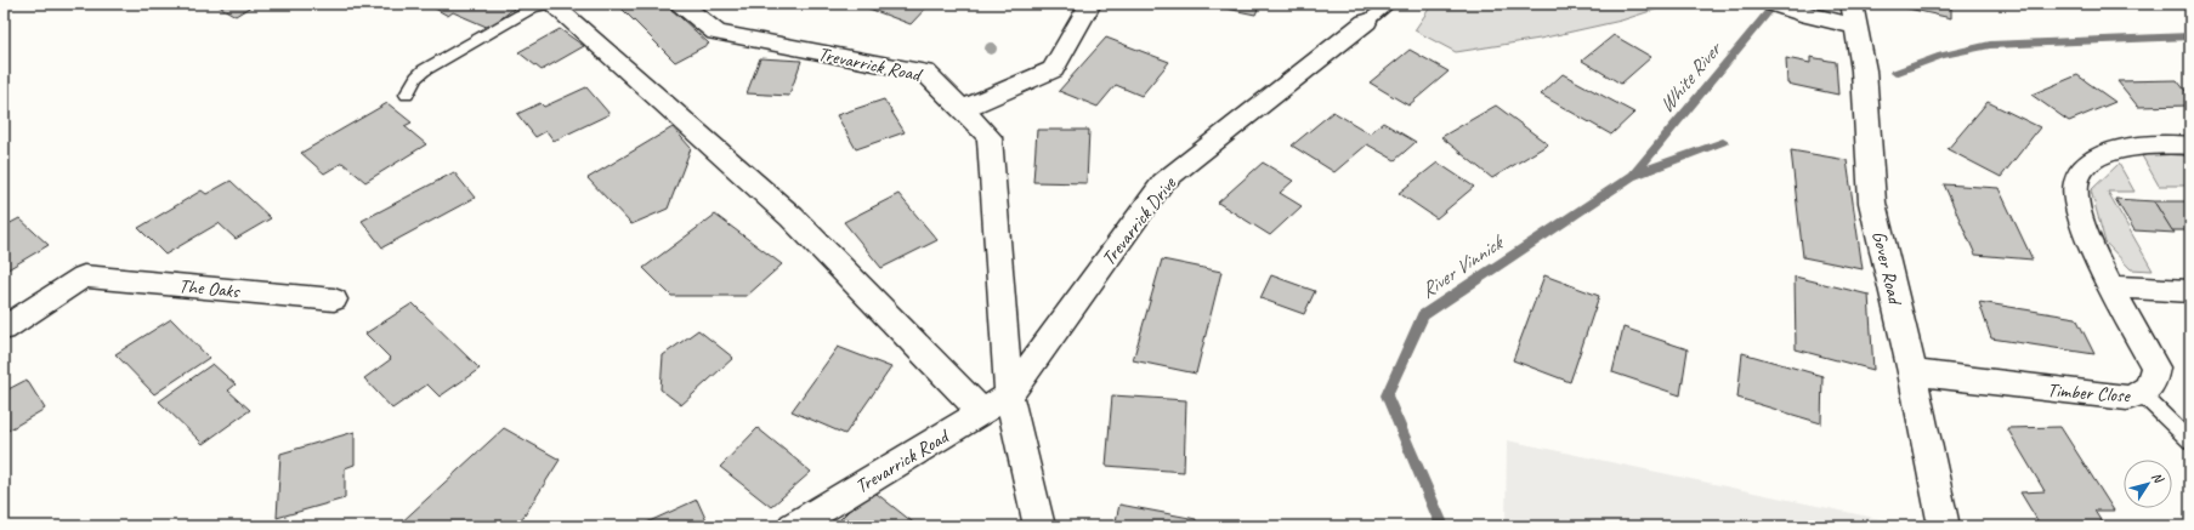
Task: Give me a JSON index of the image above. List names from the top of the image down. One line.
{"streets":{"street":["Trevarrick Road","Trevarrick Drive","Gover Road","The Oaks","Timber Close"]},"crossings":[["Trevarrick Road","Trevarrick Drive"],["Gover Road","Timber Close"]],"water":["White River","River Vinnick"],"north":"top right"}
